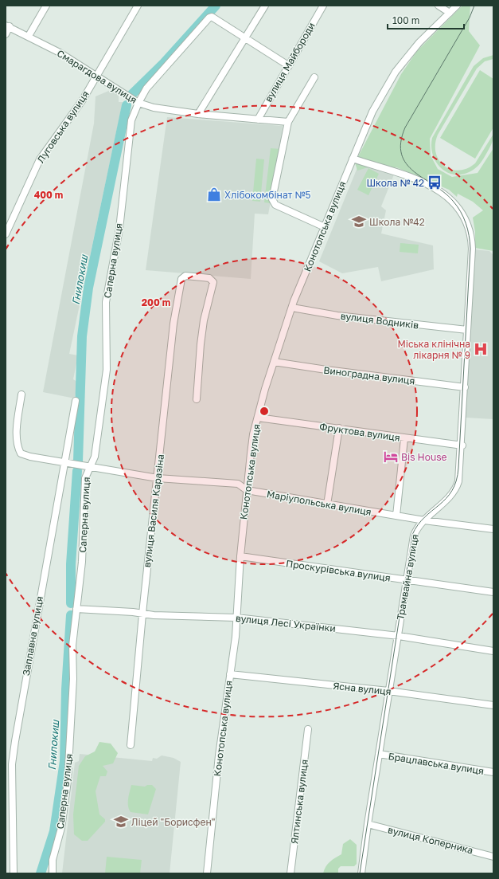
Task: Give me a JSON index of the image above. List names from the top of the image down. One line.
{"streets":{"street":["вулиця Майбороди","Смарагдова вулиця","Луговська вулиця","Конотопська вулиця","Саперна вулиця","вулиця Водників","Виноградна вулиця","Фруктова вулиця","Маріупольська вулиця","вулиця Василя Каразіна","Проскурівська вулиця","Трамвайна вулиця","вулиця Лесі Українки","Заплавна вулиця","Ясна вулиця","Брацлавська вулиця","Ялтинська вулиця","вулиця Коперника"]},"crossings":[["вулиця Майбороди","Смарагдова вулиця"],["вулиця Майбороди","Саперна вулиця"],["Смарагдова вулиця","Луговська вулиця"],["Смарагдова вулиця","Саперна вулиця"],["Конотопська вулиця","вулиця Водників"],["Конотопська вулиця","Виноградна вулиця"],["Конотопська вулиця","Фруктова вулиця"],["Конотопська вулиця","Маріупольська вулиця"],["Конотопська вулиця","Проскурівська вулиця"],["Конотопська вулиця","Трамвайна вулиця"],["Конотопська вулиця","вулиця Лесі Українки"],["Конотопська вулиця","Ясна вулиця"],["Саперна вулиця","Маріупольська вулиця"],["Саперна вулиця","вулиця Лесі Українки"],["вулиця Водників","Трамвайна вулиця"],["Виноградна вулиця","Трамвайна вулиця"],["Фруктова вулиця","Трамвайна вулиця"],["Маріупольська вулиця","вулиця Василя Каразіна"],["Маріупольська вулиця","Трамвайна вулиця"],["Маріупольська вулиця","Заплавна вулиця"],["вулиця Василя Каразіна","вулиця Лесі Українки"],["Проскурівська вулиця","Трамвайна вулиця"],["Трамвайна вулиця","вулиця Лесі Українки"],["Трамвайна вулиця","Ясна вулиця"],["Трамвайна вулиця","Брацлавська вулиця"],["Трамвайна вулиця","вулиця Коперника"]],"water":["Гнилокиш"],"places":{"bus stop":["Школа № 42"],"shop":["Хлібокомбінат №5"],"school or university":["Школа №42","Ліцей \"Борисфен\""],"hospital":["Міська клінічна лікарня № 9"],"hotel":["Bis House"]},"scale_bar":"100 m","rings":["400 m","200 m"]}
